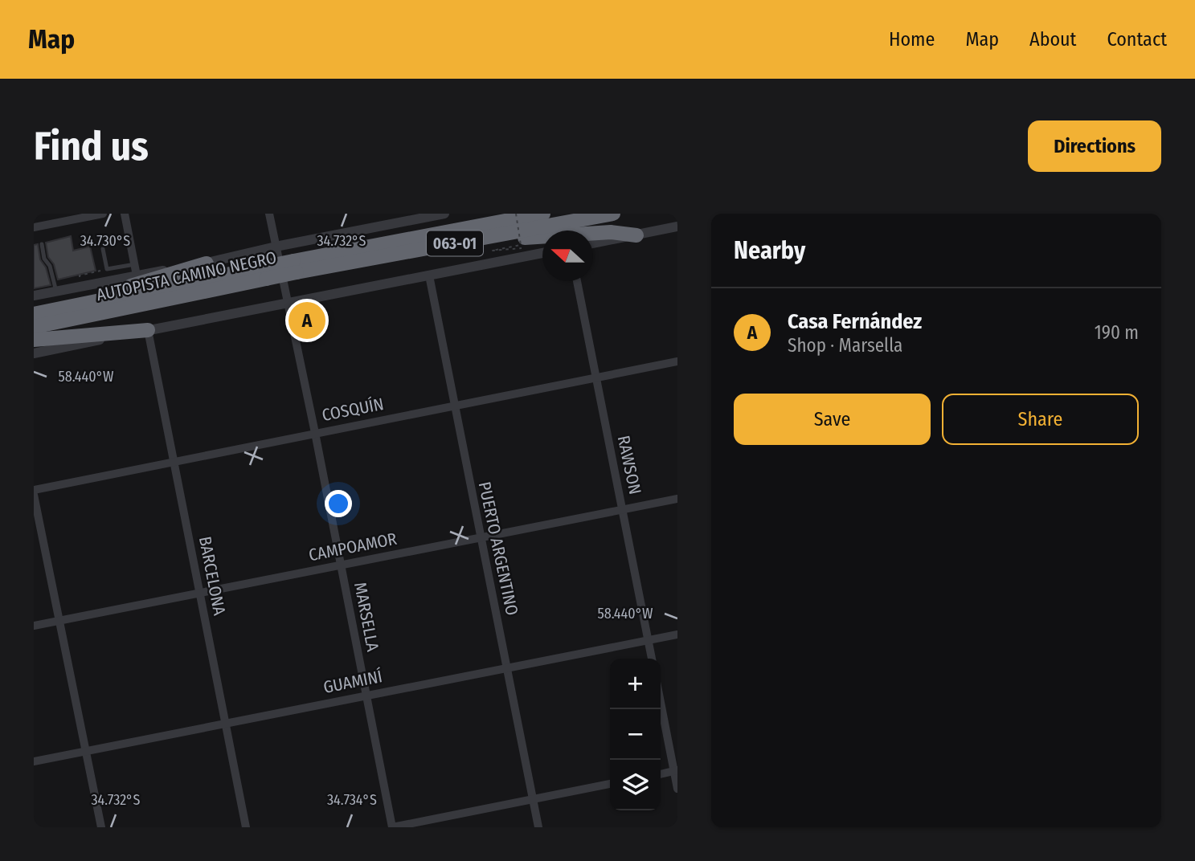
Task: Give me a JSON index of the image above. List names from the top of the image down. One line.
{"streets":{"highway":["063-01","AUTOPISTA CAMINO NEGRO"],"street":["COSQUÍN","RAWSON","CAMPOAMOR","PUERTO ARGENTINO","BARCELONA","MARSELLA","GUAMINÍ"]},"crossings":[["COSQUÍN","RAWSON"],["COSQUÍN","PUERTO ARGENTINO"],["COSQUÍN","BARCELONA"],["COSQUÍN","MARSELLA"],["RAWSON","CAMPOAMOR"],["RAWSON","GUAMINÍ"],["CAMPOAMOR","PUERTO ARGENTINO"],["CAMPOAMOR","BARCELONA"],["CAMPOAMOR","MARSELLA"],["PUERTO ARGENTINO","GUAMINÍ"],["BARCELONA","GUAMINÍ"],["MARSELLA","GUAMINÍ"]],"north":"left","page":{"header":"Map","nav":["Home","Map","About","Contact"],"buttons":["Directions",["Save","Share"]],"title":"Find us","heading":"Nearby","list":[{"mark":"A","name":"Casa Fernández","note":"Shop · Marsella","value":"190 m"}],"pins":"A","map_buttons":["+","−"]},"coordinates":["34.730°S","34.732°S","58.440°W","34.734°S"]}
